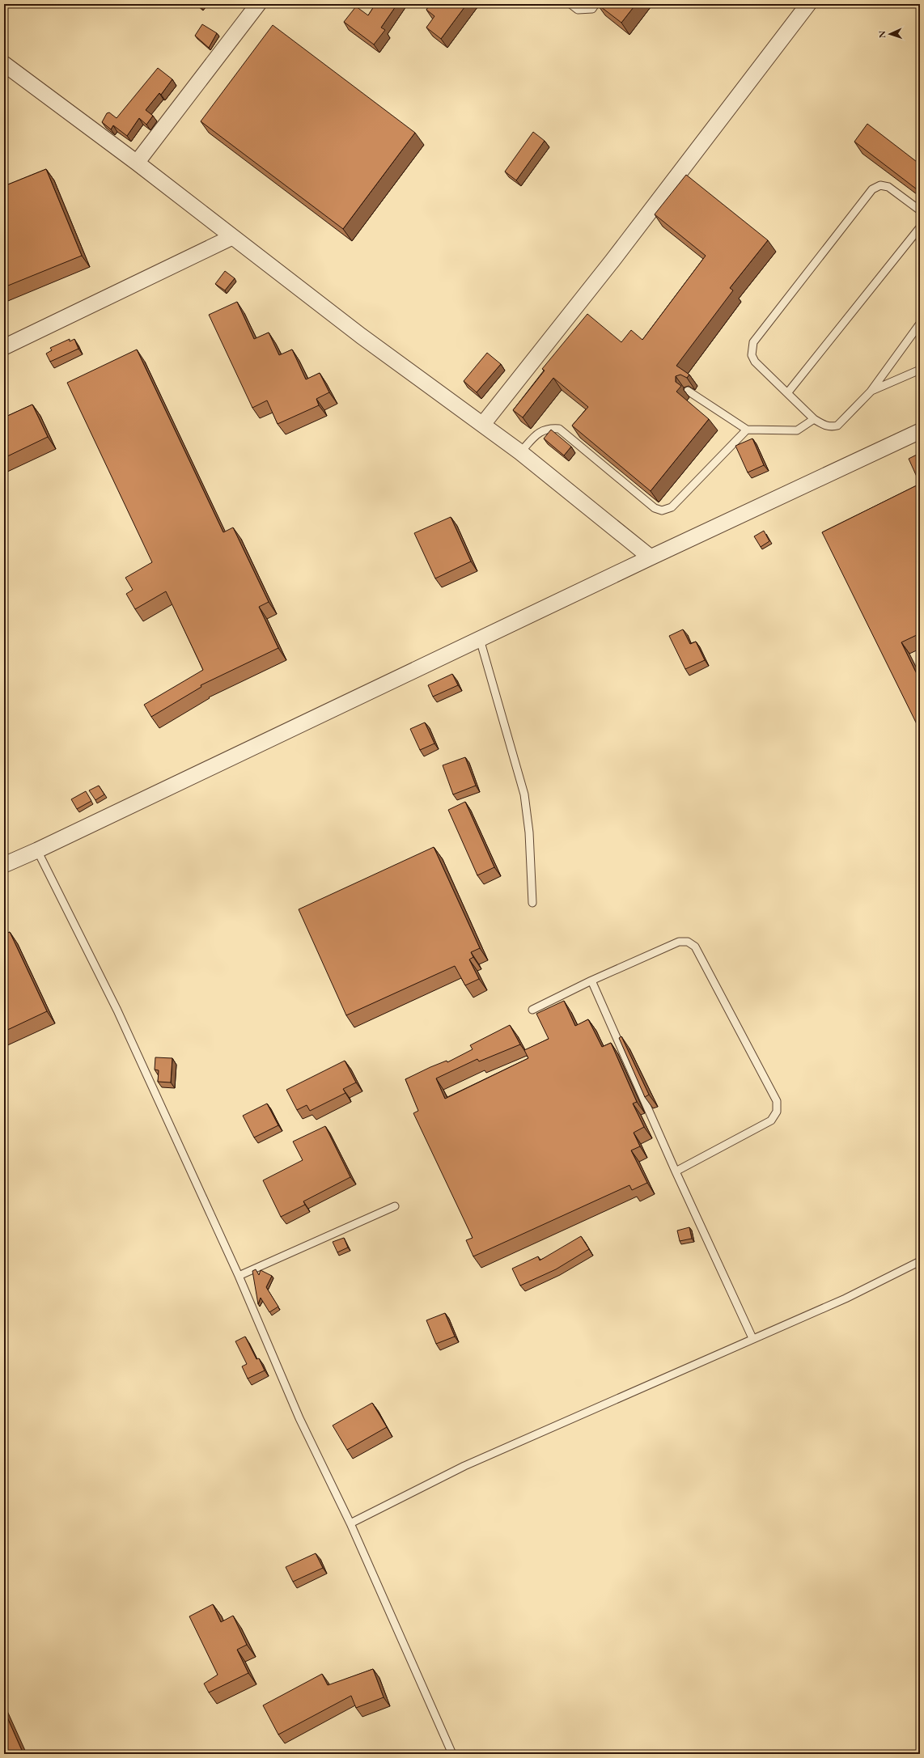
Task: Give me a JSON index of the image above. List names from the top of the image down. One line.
{"north":"left"}
